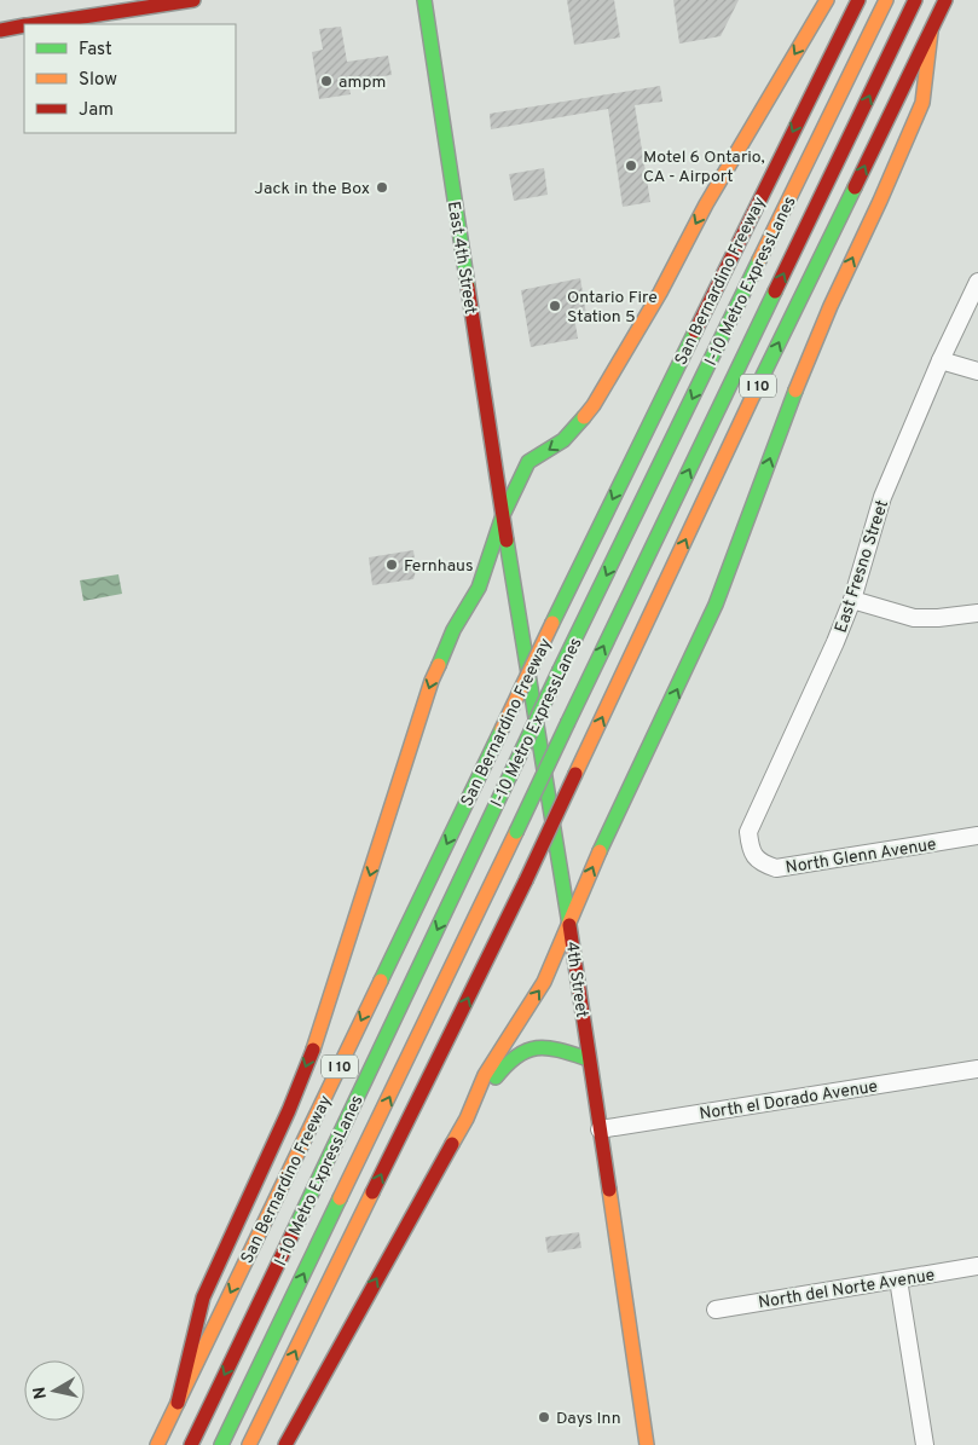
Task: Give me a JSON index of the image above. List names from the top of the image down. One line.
{"streets":{"main road":["East 4th Street","San Bernardino Freeway","I-10 Metro ExpressLanes","I 10","4th Street"],"street":["East Fresno Street","North Glenn Avenue","North el Dorado Avenue","North del Norte Avenue"]},"crossings":[["East 4th Street","4th Street"],["East Fresno Street","North Glenn Avenue"],["4th Street","North el Dorado Avenue"]],"places":["ampm","Motel 6 Ontario, CA - Airport","Jack in the Box","Ontario Fire Station 5","Fernhaus","Days Inn"],"legend":["Fast","Slow","Jam"],"north":"left"}
